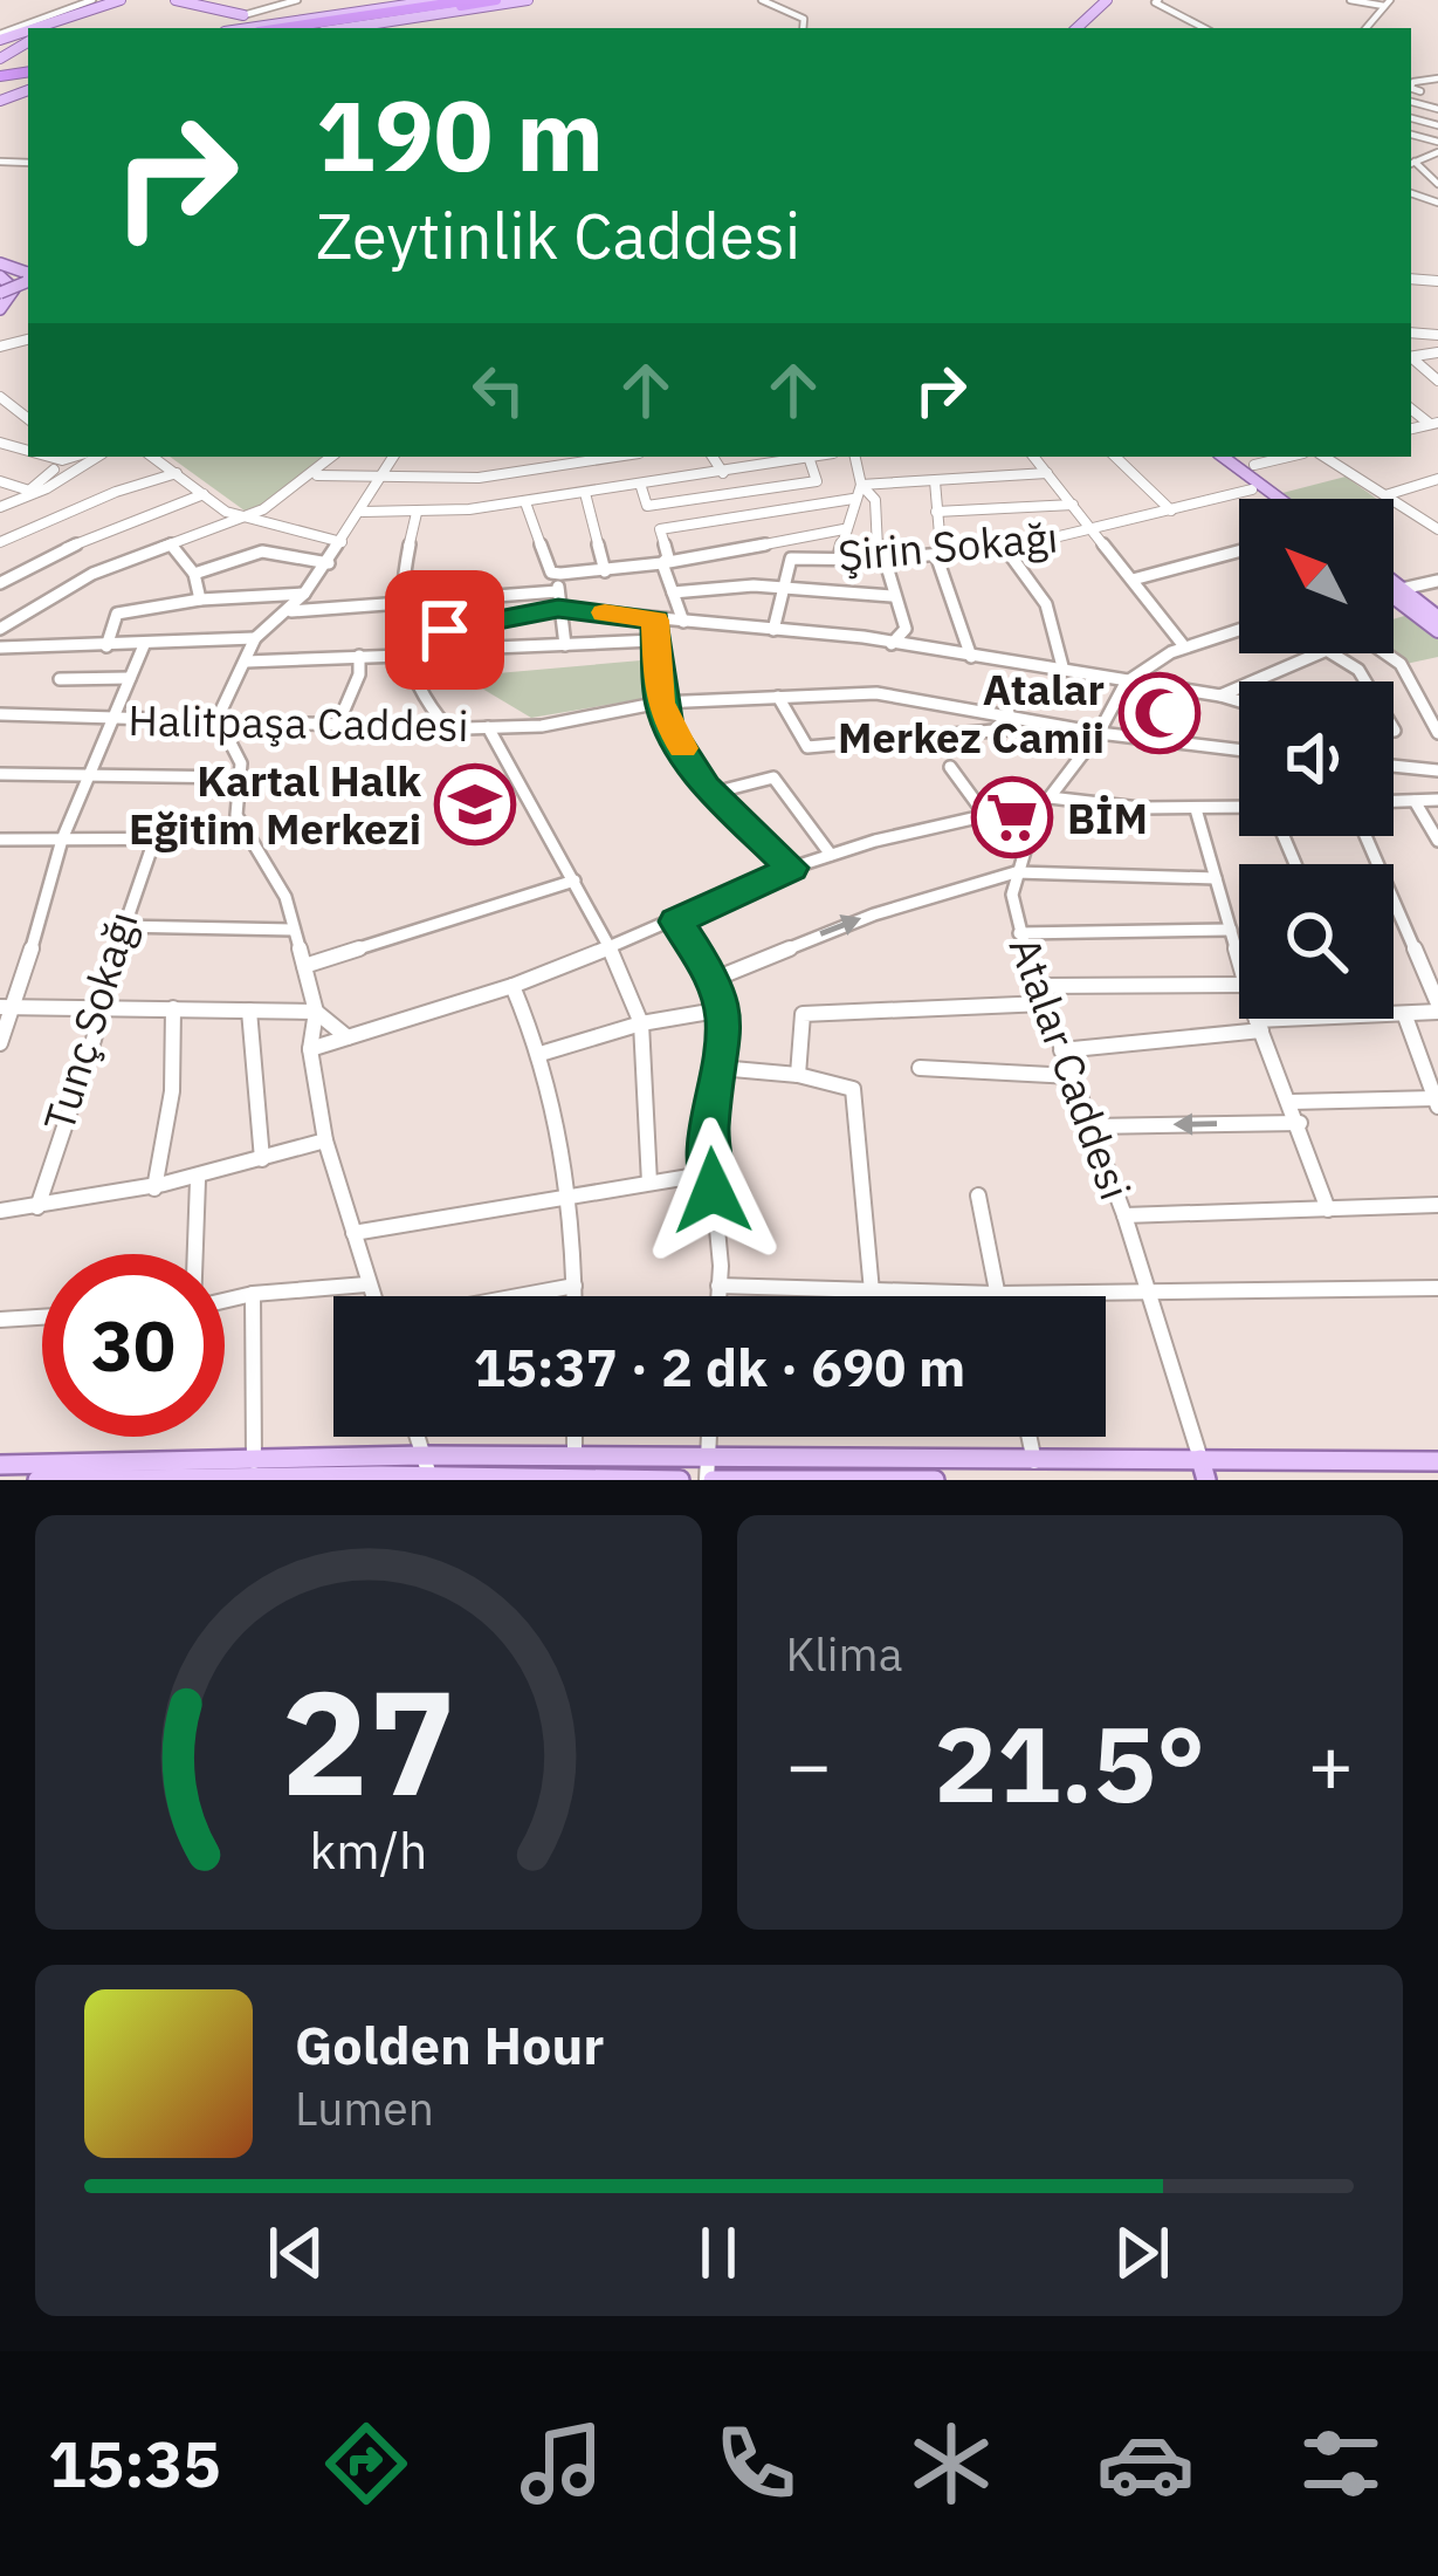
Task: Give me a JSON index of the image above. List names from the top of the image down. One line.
{"streets":{"street":["Şirin Sokağı","Halitpaşa Caddesi","Tunç Sokağı","Atalar Caddesi"]},"crossings":[["Halitpaşa Caddesi","Atalar Caddesi"]],"places":{"mosque":["Atalar Merkez Camii"],"school or university":["Kartal Halk Eğitim Merkezi"],"supermarket":["BİM"]},"north":"top left","page":{"turn":["190 m","Zeytinlik Caddesi"],"limit":"30","trip":"15:37 · 2 dk · 690 m","tile":"Klima","heat":["−","21.5°","+"],"song":["Golden Hour","Lumen"],"tabs":"15:35","gauge":["27","km/h"]}}
